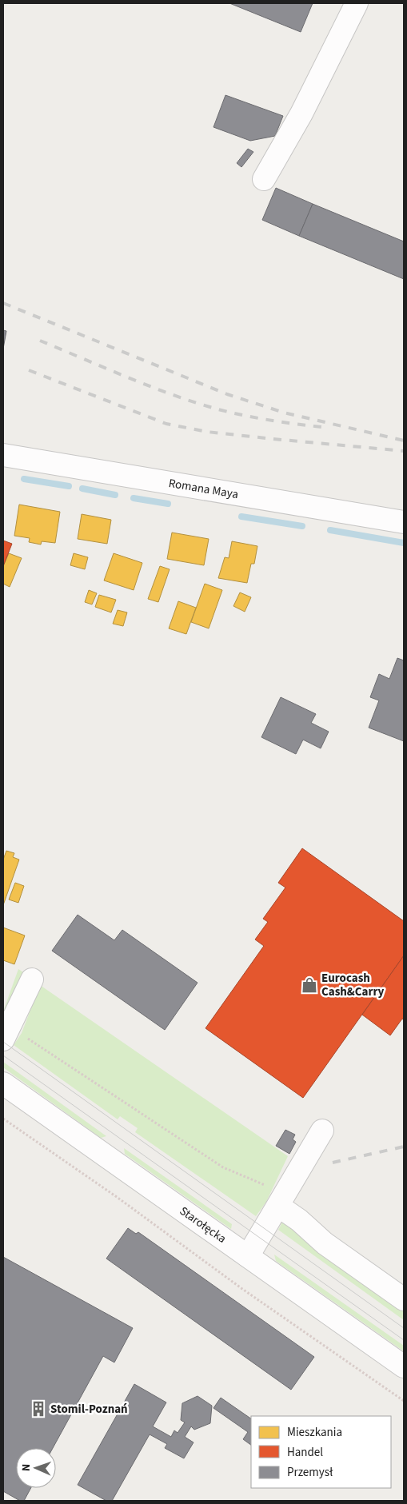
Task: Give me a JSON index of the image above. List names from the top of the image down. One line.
{"streets":{"street":["Romana Maya","Starołęcka"]},"places":{"shop":["Eurocash Cash&Carry"],"building":["Stomil-Poznań"]},"legend":["Mieszkania","Handel","Przemysł"],"north":"left"}
